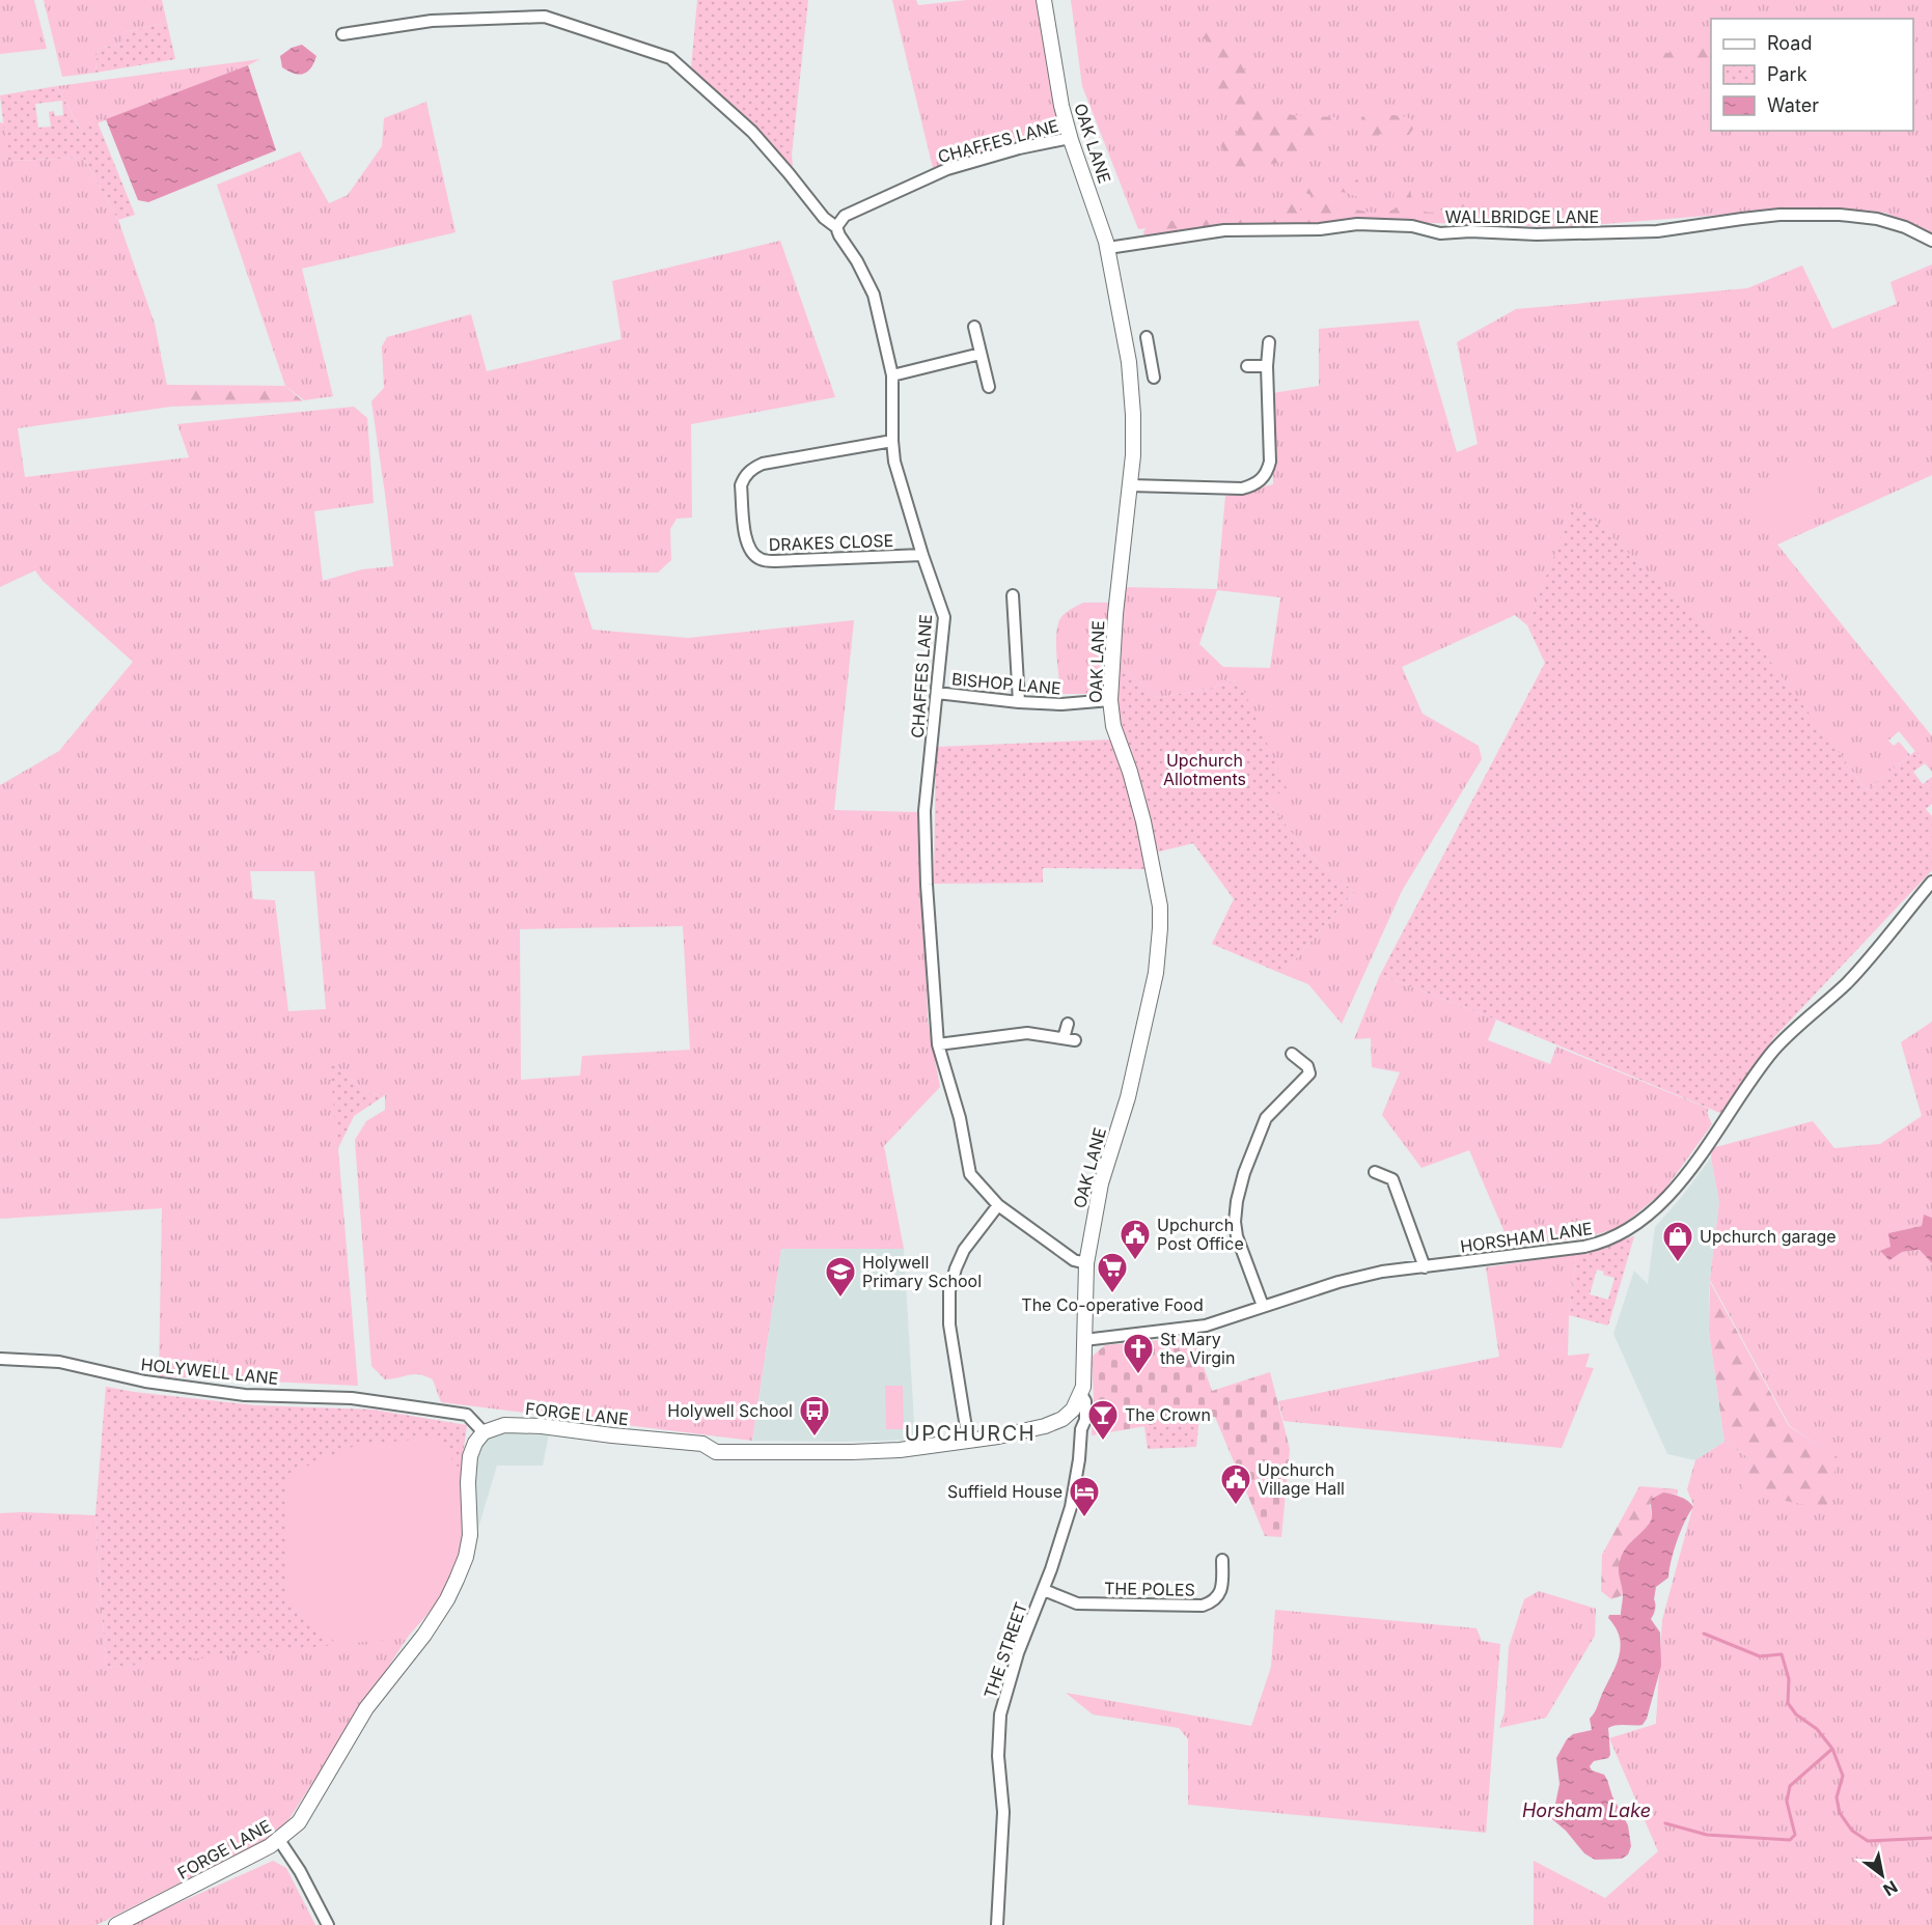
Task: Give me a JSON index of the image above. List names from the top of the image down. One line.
{"streets":{"street":["CHAFFES LANE","OAK LANE","WALLBRIDGE LANE","DRAKES CLOSE","BISHOP LANE","HORSHAM LANE","HOLYWELL LANE","FORGE LANE","THE POLES","THE STREET"]},"crossings":[["CHAFFES LANE","OAK LANE"],["CHAFFES LANE","DRAKES CLOSE"],["CHAFFES LANE","BISHOP LANE"],["OAK LANE","WALLBRIDGE LANE"],["OAK LANE","BISHOP LANE"],["OAK LANE","HORSHAM LANE"],["OAK LANE","FORGE LANE"],["OAK LANE","THE STREET"],["HOLYWELL LANE","FORGE LANE"],["THE POLES","THE STREET"]],"districts":["UPCHURCH"],"water":["Horsham Lake"],"parks":["Upchurch Allotments"],"places":{"public building":["Upchurch Post Office","Upchurch Village Hall"],"shop":["Upchurch garage"],"supermarket":["The Co-operative Food"],"school or university":["Holywell Primary School"],"church":["St Mary the Virgin"],"bus stop":["Holywell School"],"bar":["The Crown"],"hotel":["Suffield House"]},"legend":["Road","Park","Water"],"north":"bottom right"}
